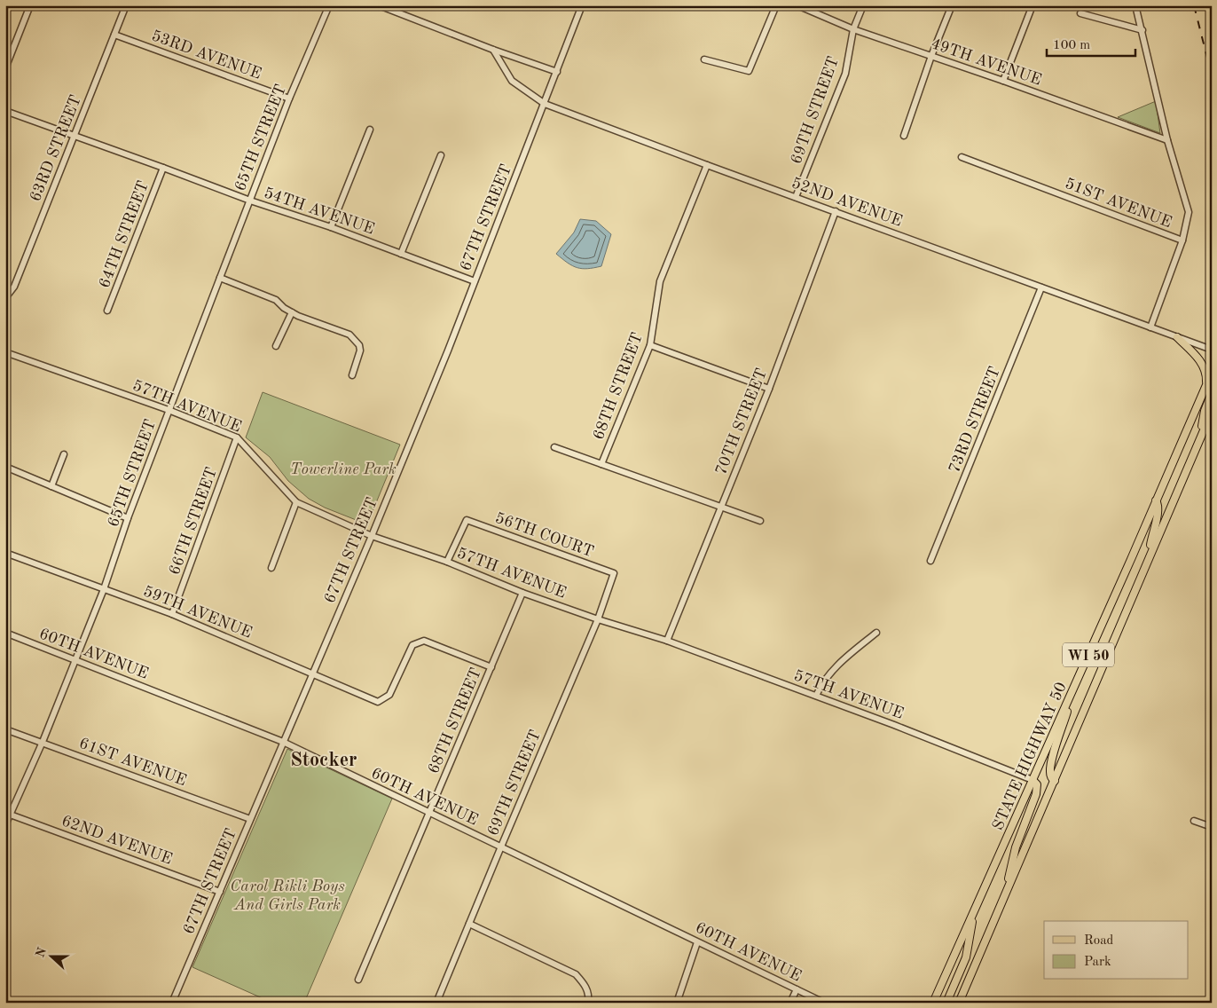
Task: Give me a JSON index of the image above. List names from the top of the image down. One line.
{"streets":{"main road":["WI 50","STATE HIGHWAY 50"],"street":["53RD AVENUE","49TH AVENUE","69TH STREET","65TH STREET","63RD STREET","52ND AVENUE","51ST AVENUE","54TH AVENUE","67TH STREET","64TH STREET","68TH STREET","57TH AVENUE","73RD STREET","70TH STREET","66TH STREET","56TH COURT","59TH AVENUE","60TH AVENUE","61ST AVENUE","62ND AVENUE"]},"crossings":[["53RD AVENUE","65TH STREET"],["53RD AVENUE","63RD STREET"],["49TH AVENUE","69TH STREET"],["69TH STREET","52ND AVENUE"],["69TH STREET","57TH AVENUE"],["69TH STREET","56TH COURT"],["69TH STREET","60TH AVENUE"],["65TH STREET","54TH AVENUE"],["65TH STREET","57TH AVENUE"],["65TH STREET","59TH AVENUE"],["65TH STREET","60TH AVENUE"],["65TH STREET","61ST AVENUE"],["65TH STREET","62ND AVENUE"],["63RD STREET","54TH AVENUE"],["52ND AVENUE","67TH STREET"],["52ND AVENUE","68TH STREET"],["52ND AVENUE","73RD STREET"],["52ND AVENUE","70TH STREET"],["54TH AVENUE","67TH STREET"],["54TH AVENUE","64TH STREET"],["67TH STREET","57TH AVENUE"],["67TH STREET","59TH AVENUE"],["67TH STREET","60TH AVENUE"],["67TH STREET","61ST AVENUE"],["67TH STREET","62ND AVENUE"],["68TH STREET","57TH AVENUE"],["68TH STREET","59TH AVENUE"],["68TH STREET","60TH AVENUE"],["57TH AVENUE","70TH STREET"],["57TH AVENUE","66TH STREET"],["57TH AVENUE","56TH COURT"],["57TH AVENUE","STATE HIGHWAY 50"],["66TH STREET","59TH AVENUE"]],"districts":["Stocker"],"parks":["Towerline Park","Carol Rikli Boys And Girls Park"],"legend":["Road","Park"],"scale_bar":"100 m","north":"left"}
